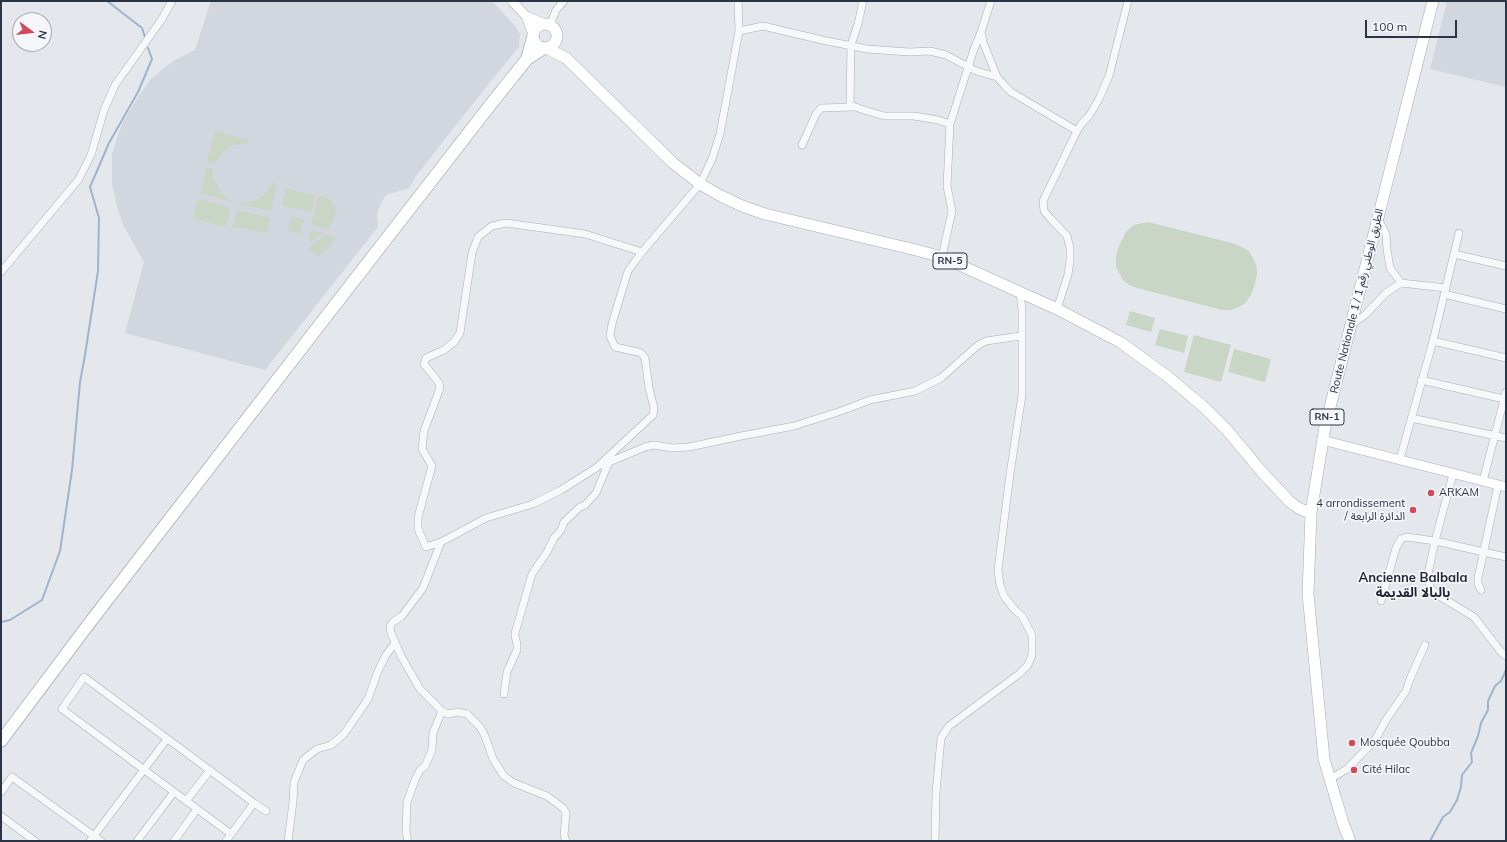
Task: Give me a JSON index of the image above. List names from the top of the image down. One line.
{"streets":{"main road":["RN-5","Route Nationale 1 / الطريق الوطني رقم 1","RN-1"]},"crossings":[["RN-5","Route Nationale 1 / الطريق الوطني رقم 1"]],"districts":["Ancienne Balbala بالبالا القديمة"],"places":["ARKAM","4 arrondissement / الدائرة الرابعة","Mosquée Qoubba","Cité Hilac"],"scale_bar":"100 m","north":"right"}
